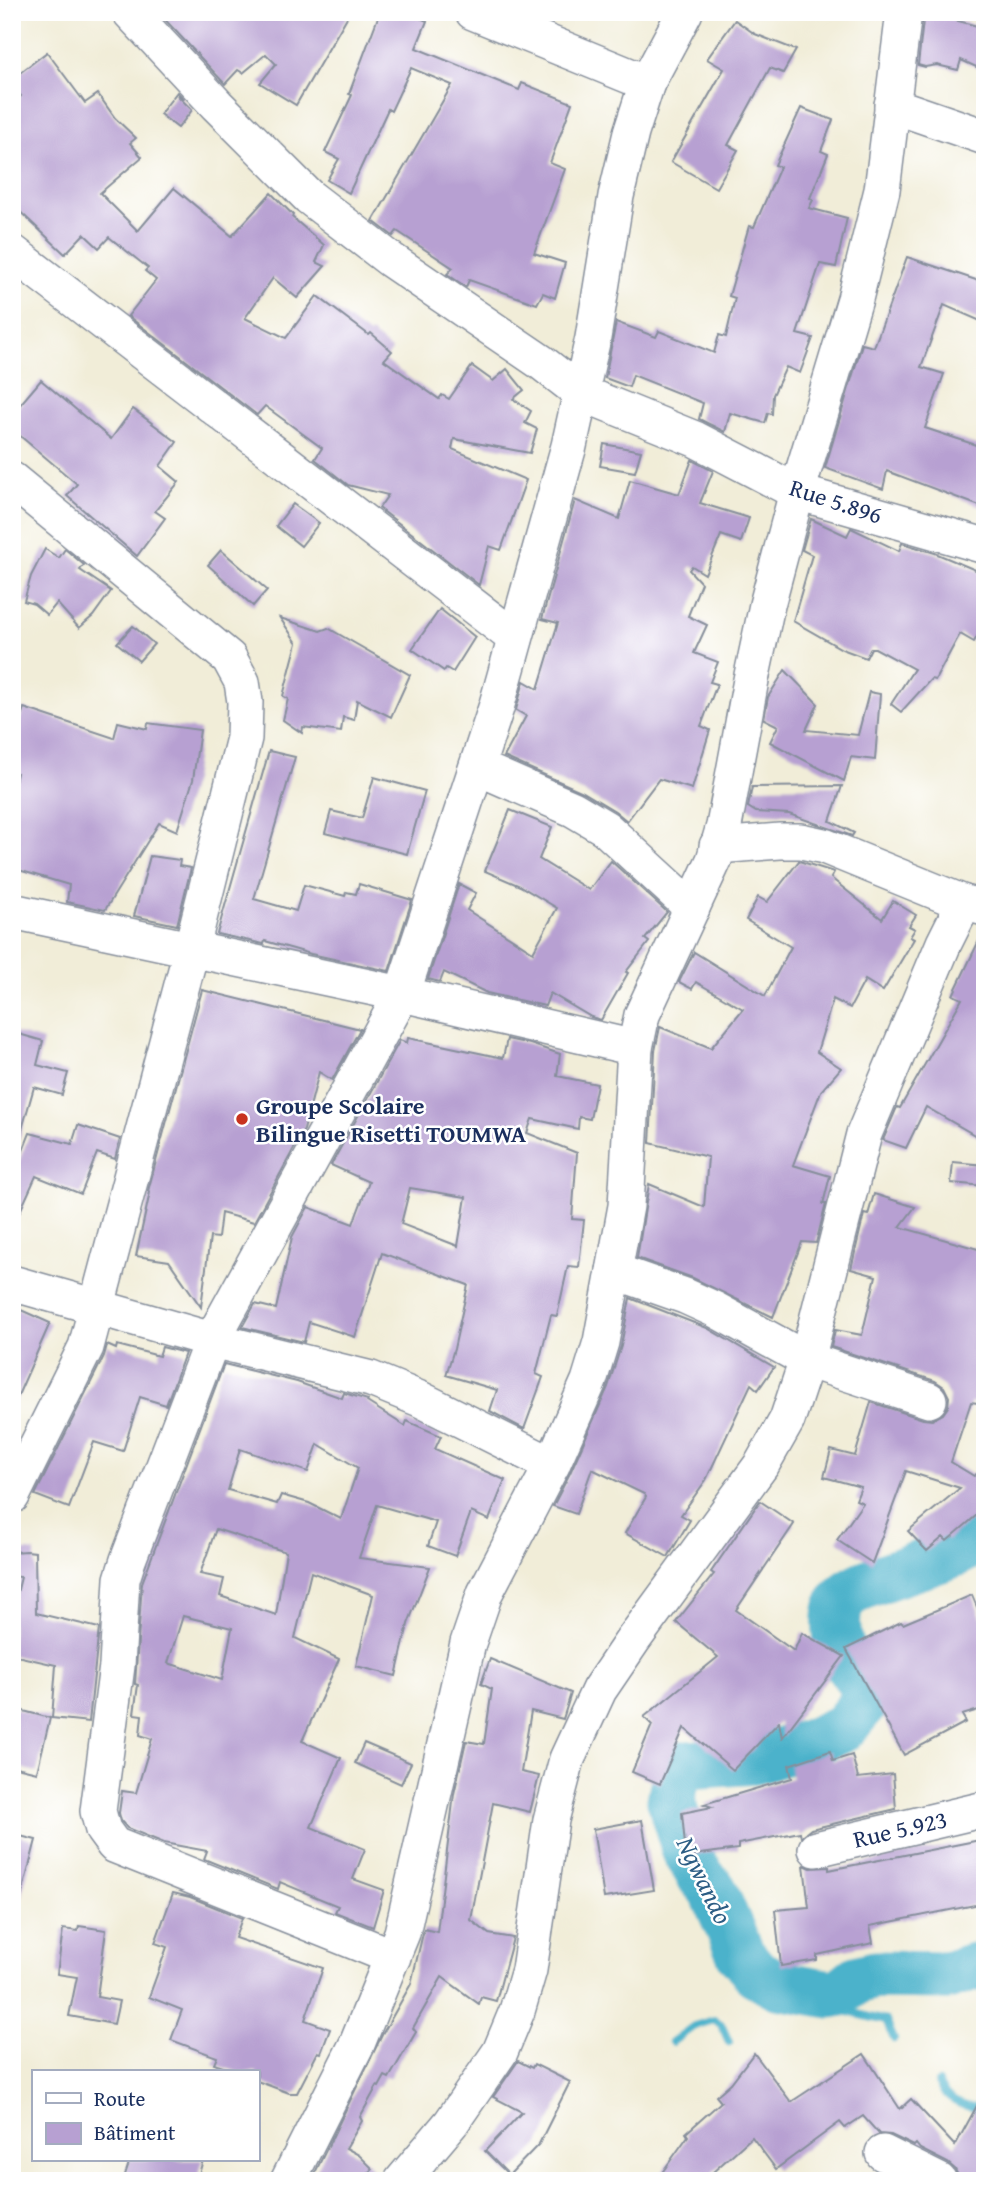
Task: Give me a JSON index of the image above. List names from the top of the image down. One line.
{"streets":{"street":["Rue 5.896","Rue 5.923"]},"water":["Ngwando"],"places":["Groupe Scolaire Bilingue Risetti TOUMWA"],"legend":["Route","Bâtiment"]}
